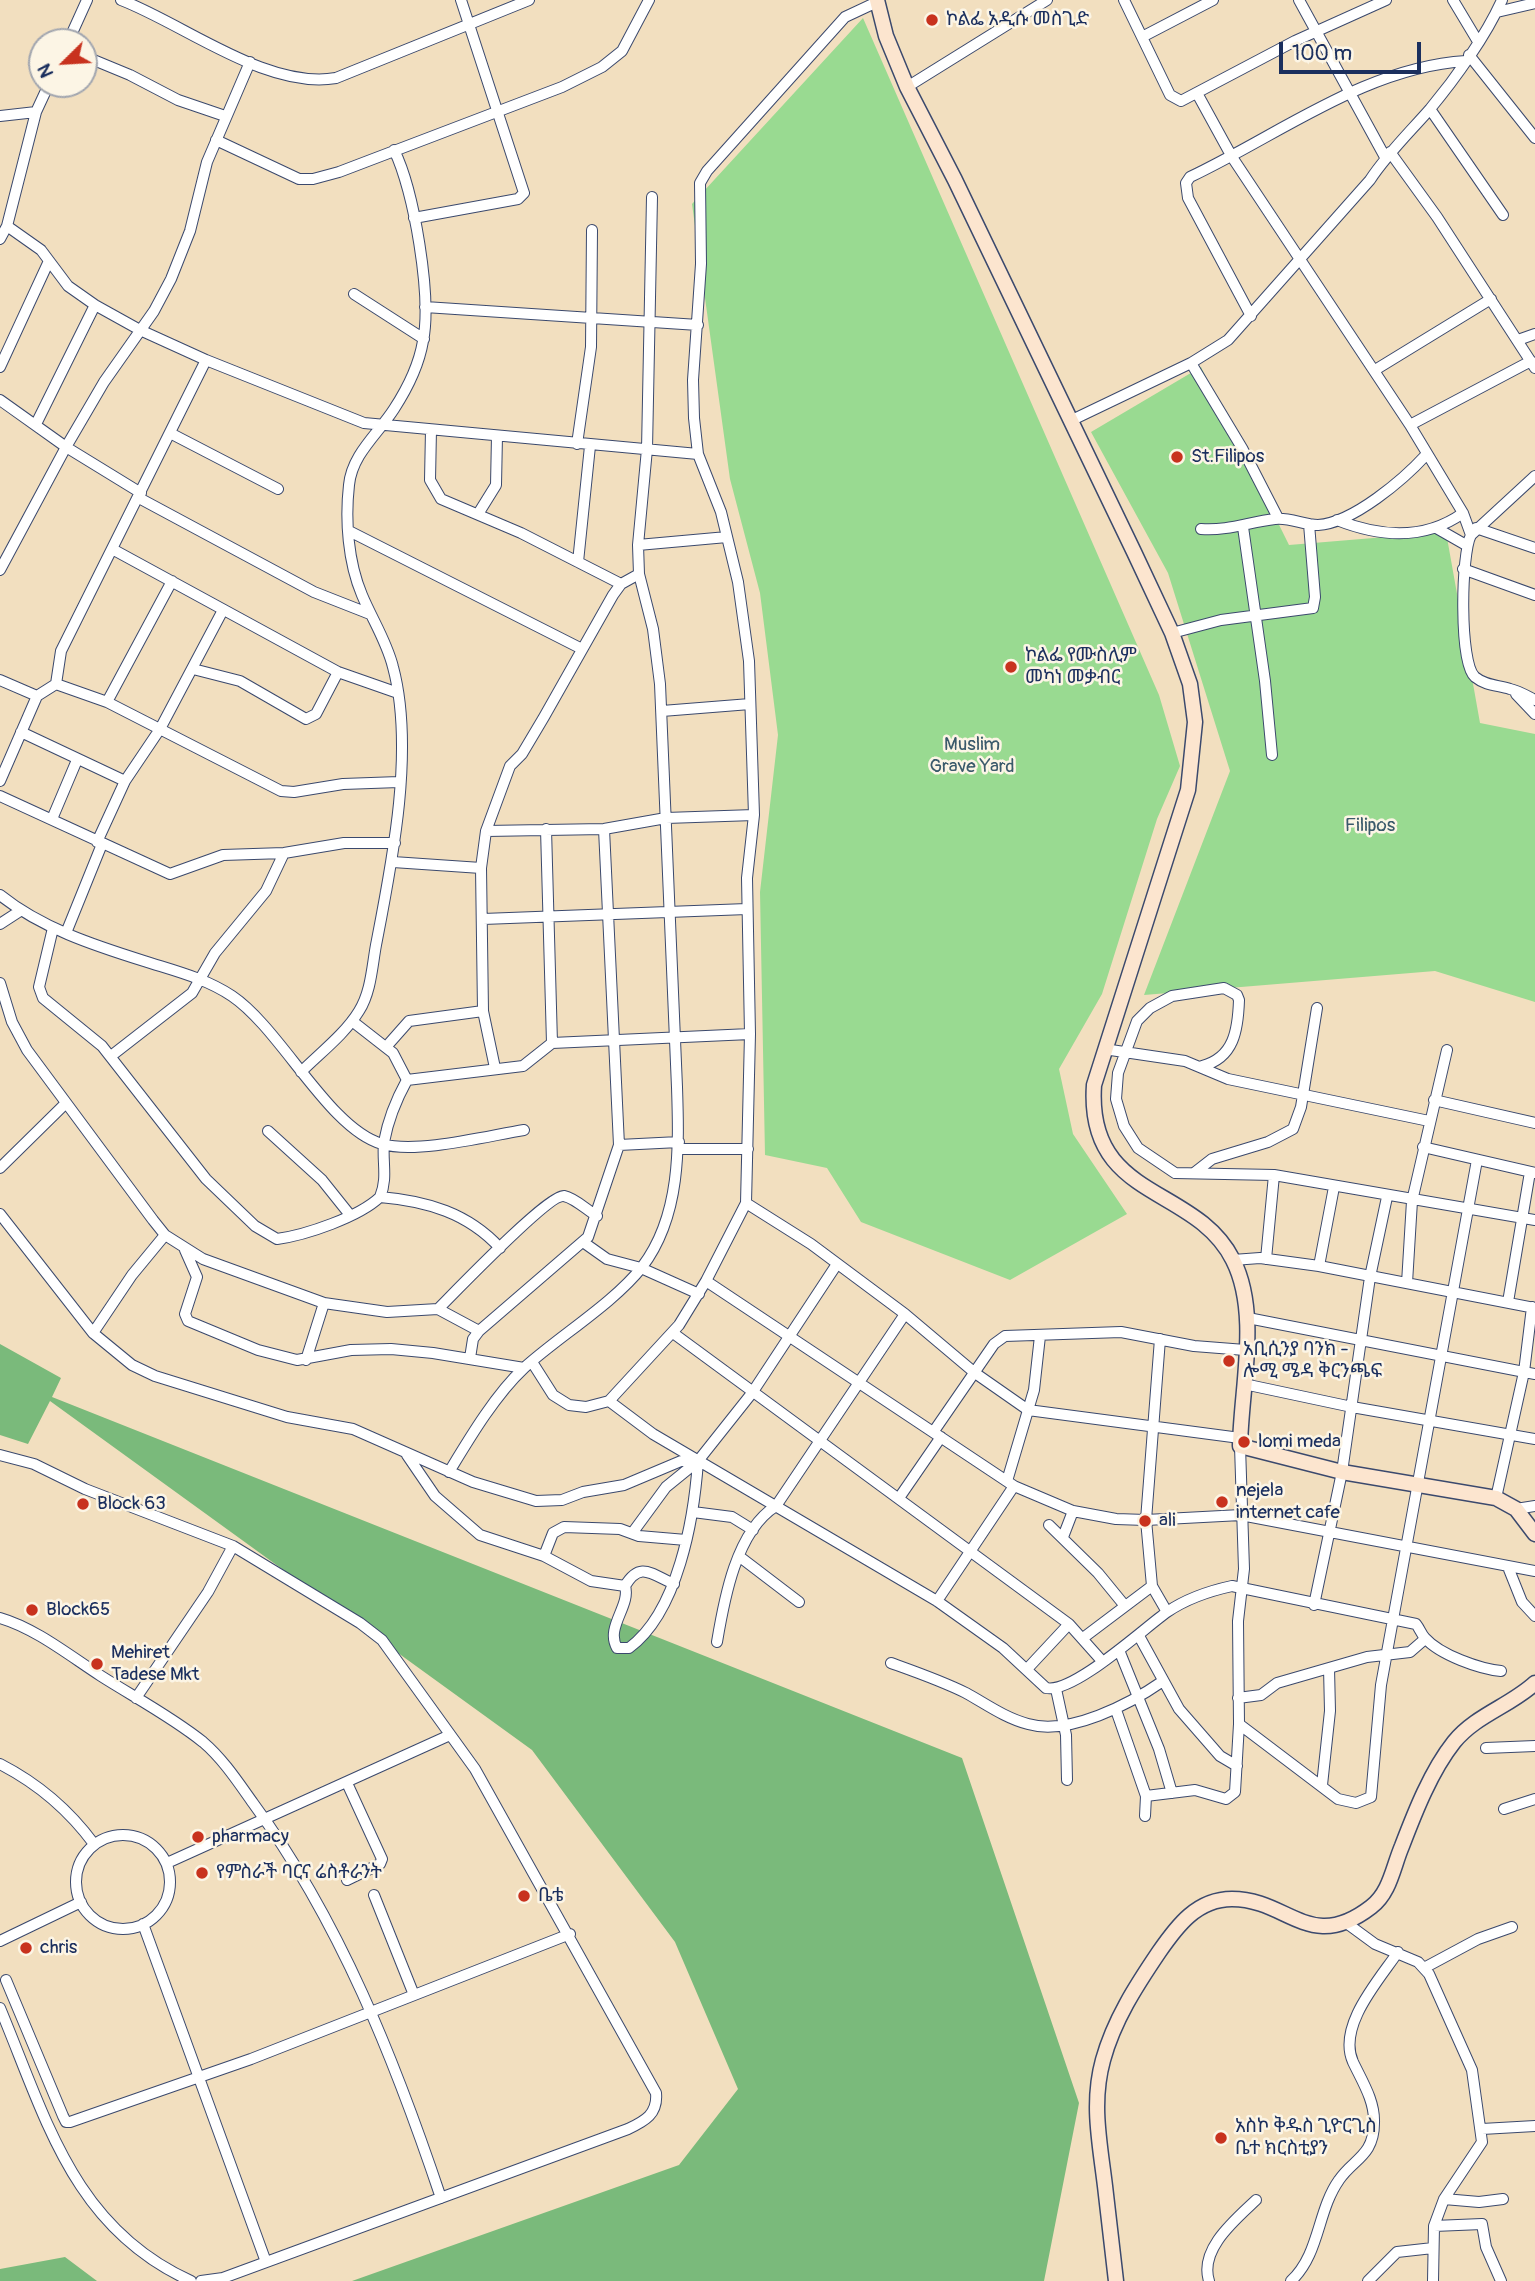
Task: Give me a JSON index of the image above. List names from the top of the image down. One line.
{"parks":["Muslim Grave Yard","Filipos"],"places":["ኮልፌ አዲሱ መስጊድ","St.Filipos","ኮልፌ የሙስሊም መካነ መቃብር","አቢሲንያ ባንክ - ሎሚ ሜዳ ቅርንጫፍ","lomi meda","nejela internet cafe","Block 63","ali","Block65","Mehiret Tadese Mkt","pharmacy","የምስራች ባርና ሬስቶራንት","ቤቴ","chris","አስኮ ቅዱስ ጊዮርጊስ ቤተ ክርስቲያን"],"scale_bar":"100 m","north":"bottom left"}
